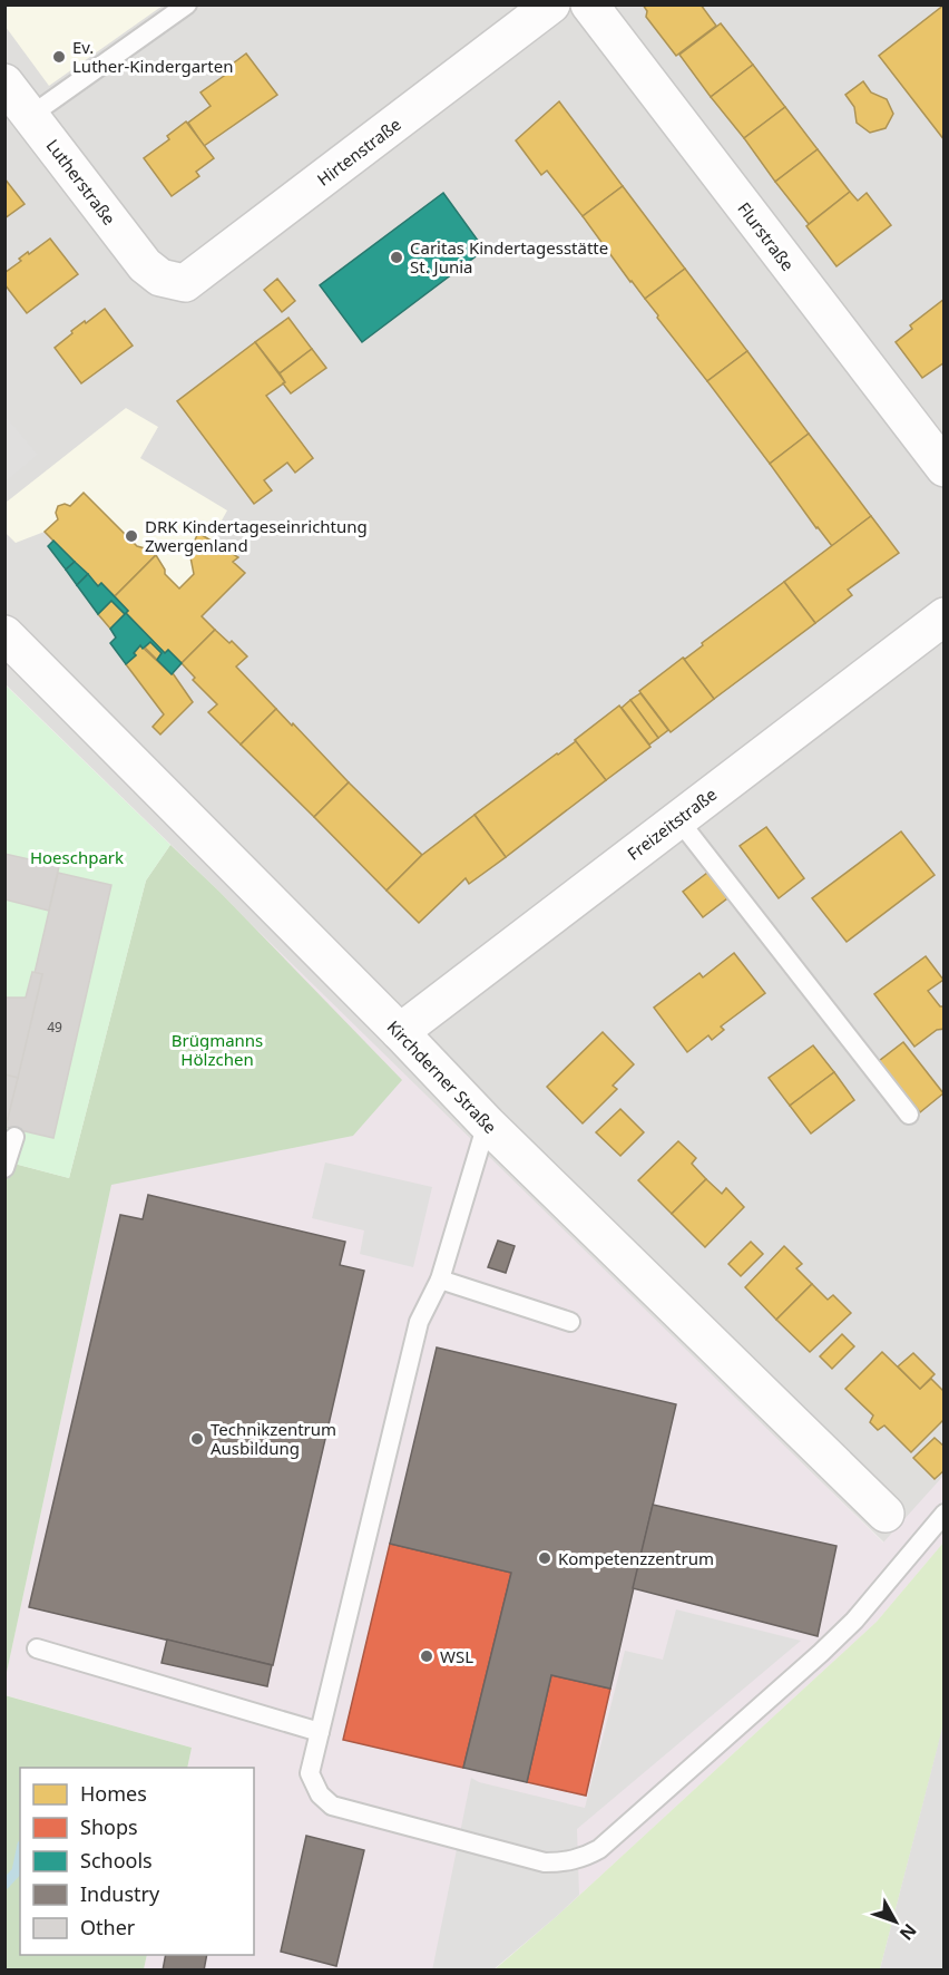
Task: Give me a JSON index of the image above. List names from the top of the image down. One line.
{"streets":{"street":["Hirtenstraße","Lutherstraße","Flurstraße","Freizeitstraße","Kirchderner Straße"]},"crossings":[["Hirtenstraße","Lutherstraße"],["Freizeitstraße","Kirchderner Straße"]],"parks":["Hoeschpark","Brügmanns Hölzchen"],"places":["Ev. Luther-Kindergarten","Caritas Kindertagesstätte St. Junia","DRK Kindertageseinrichtung Zwergenland","Technikzentrum Ausbildung","Kompetenzzentrum","WSL"],"house_numbers":["49"],"legend":["Homes","Shops","Schools","Industry","Other"],"north":"bottom right"}
